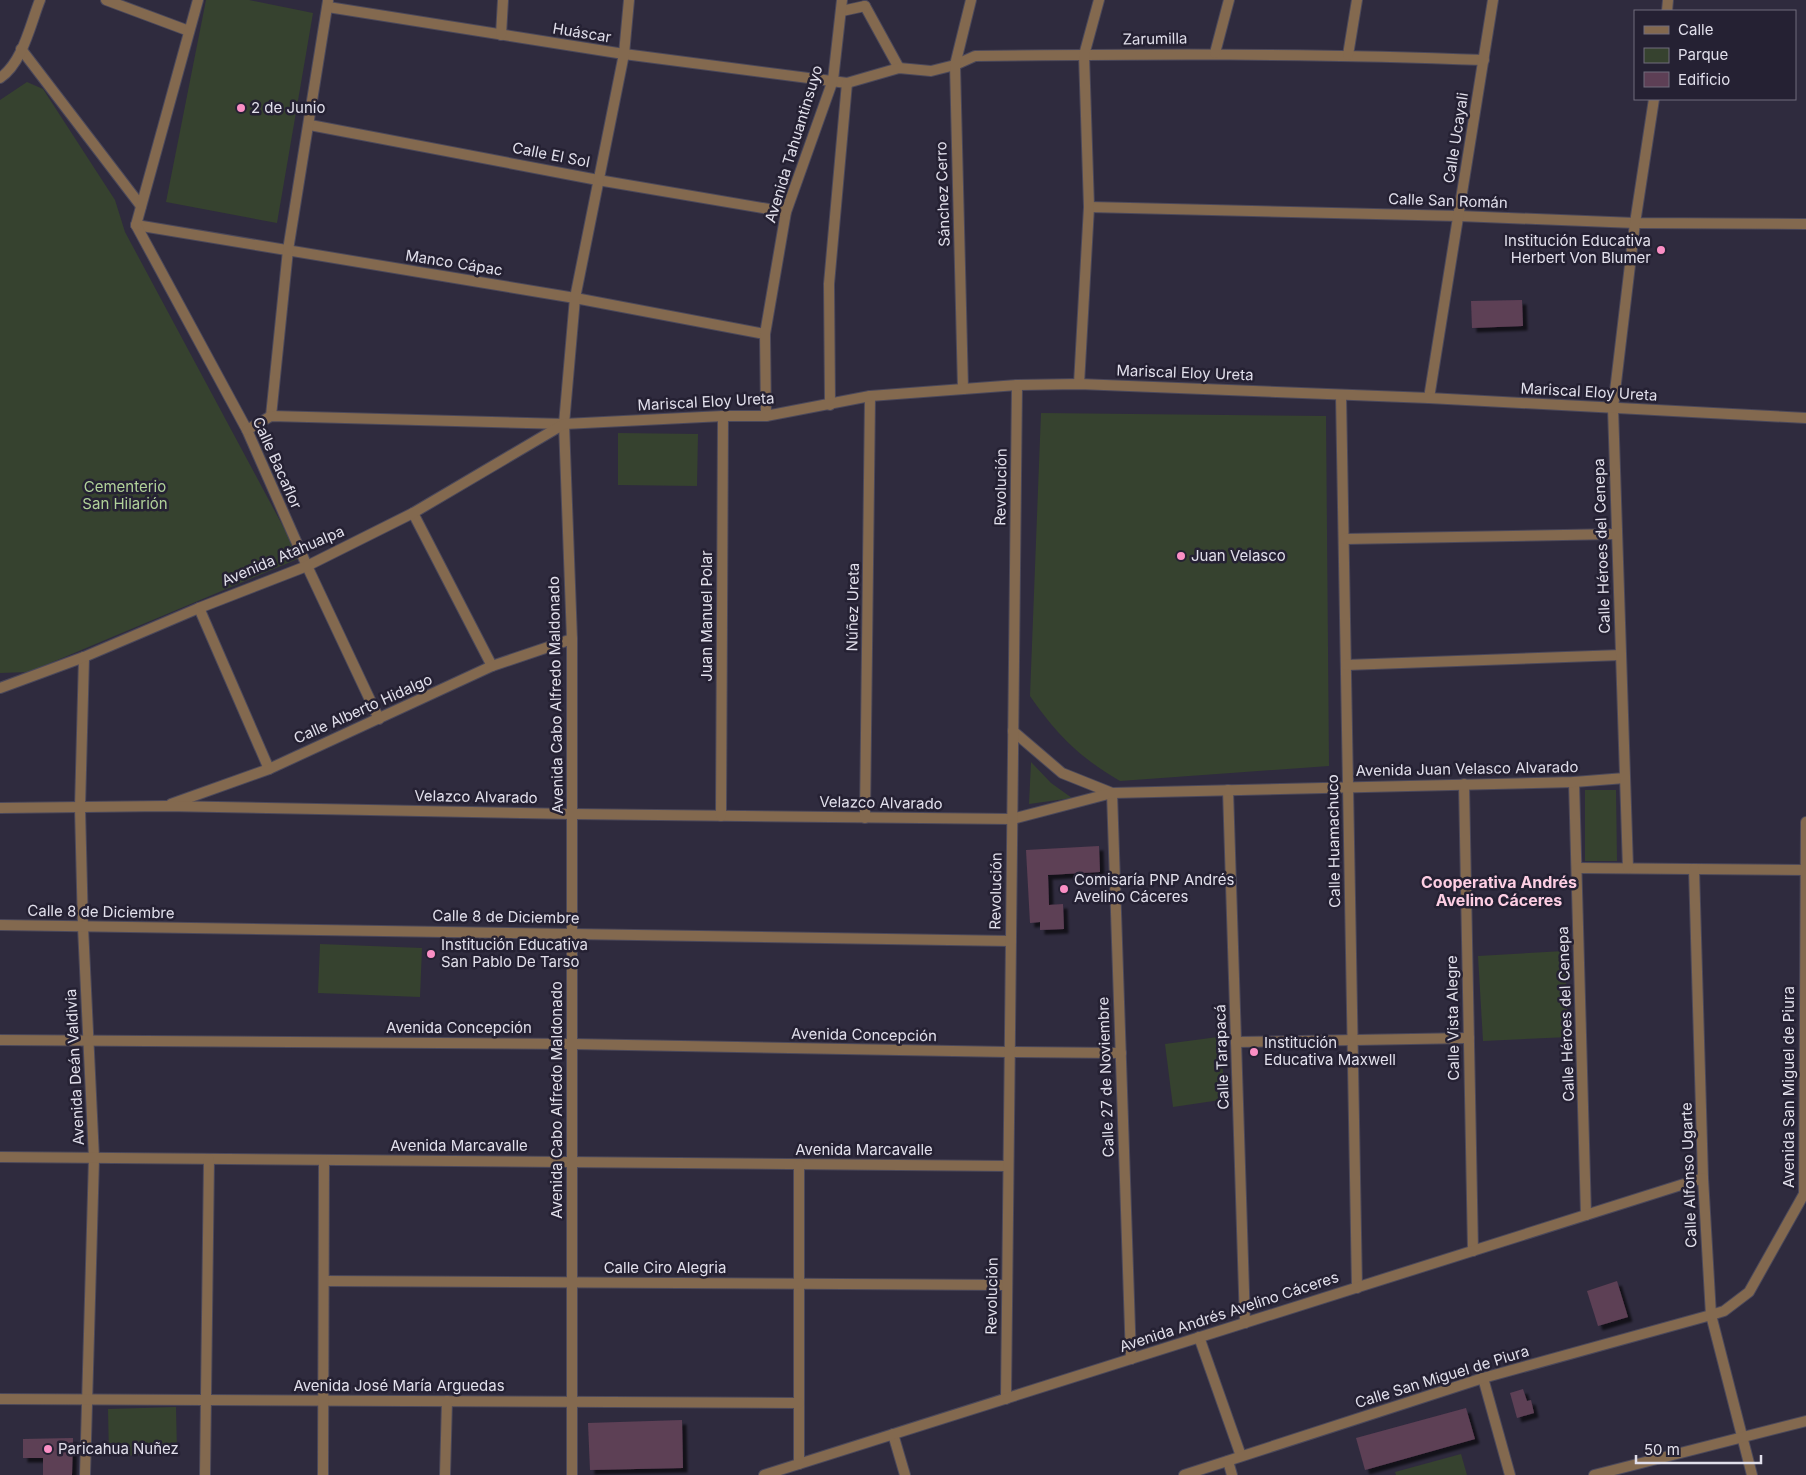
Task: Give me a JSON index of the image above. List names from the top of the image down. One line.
{"streets":{"street":["Huáscar","Zarumilla","Calle Ucayali","Avenida Tahuantinsuyo","Calle El Sol","Sánchez Cerro","Calle San Román","Manco Cápac","Mariscal Eloy Ureta","Calle Bacaflor","Revolución","Calle Héroes del Cenepa","Avenida Atahualpa","Núñez Ureta","Juan Manuel Polar","Avenida Cabo Alfredo Maldonado","Calle Alberto Hidalgo","Avenida Juan Velasco Alvarado","Velazco Alvarado","Calle Huamachuco","Calle 8 de Diciembre","Calle Vista Alegre","Avenida Concepción","Calle Tarapacá","Avenida Deán Valdivia","Calle 27 de Noviembre","Avenida San Miguel de Piura","Avenida Marcavalle","Calle Alfonso Ugarte","Calle Ciro Alegria","Avenida Andrés Avelino Cáceres","Calle San Miguel de Piura","Avenida José María Arguedas"]},"crossings":[["Huáscar","Zarumilla"],["Huáscar","Avenida Tahuantinsuyo"],["Huáscar","Avenida Cabo Alfredo Maldonado"],["Zarumilla","Calle Ucayali"],["Zarumilla","Avenida Tahuantinsuyo"],["Zarumilla","Sánchez Cerro"],["Calle Ucayali","Calle San Román"],["Calle Ucayali","Mariscal Eloy Ureta"],["Avenida Tahuantinsuyo","Calle El Sol"],["Avenida Tahuantinsuyo","Manco Cápac"],["Avenida Tahuantinsuyo","Mariscal Eloy Ureta"],["Calle El Sol","Avenida Cabo Alfredo Maldonado"],["Sánchez Cerro","Mariscal Eloy Ureta"],["Calle San Román","Calle Héroes del Cenepa"],["Manco Cápac","Calle Bacaflor"],["Manco Cápac","Avenida Cabo Alfredo Maldonado"],["Mariscal Eloy Ureta","Revolución"],["Mariscal Eloy Ureta","Calle Héroes del Cenepa"],["Mariscal Eloy Ureta","Avenida Atahualpa"],["Mariscal Eloy Ureta","Núñez Ureta"],["Mariscal Eloy Ureta","Juan Manuel Polar"],["Mariscal Eloy Ureta","Avenida Cabo Alfredo Maldonado"],["Mariscal Eloy Ureta","Calle Huamachuco"],["Calle Bacaflor","Avenida Atahualpa"],["Calle Bacaflor","Calle Alberto Hidalgo"],["Revolución","Avenida Juan Velasco Alvarado"],["Revolución","Velazco Alvarado"],["Revolución","Calle 8 de Diciembre"],["Revolución","Avenida Concepción"],["Revolución","Avenida Marcavalle"],["Revolución","Calle Ciro Alegria"],["Revolución","Avenida Andrés Avelino Cáceres"],["Calle Héroes del Cenepa","Avenida Juan Velasco Alvarado"],["Calle Héroes del Cenepa","Avenida Andrés Avelino Cáceres"],["Avenida Atahualpa","Avenida Cabo Alfredo Maldonado"],["Avenida Atahualpa","Avenida Deán Valdivia"],["Núñez Ureta","Velazco Alvarado"],["Juan Manuel Polar","Velazco Alvarado"],["Avenida Cabo Alfredo Maldonado","Calle Alberto Hidalgo"],["Avenida Cabo Alfredo Maldonado","Velazco Alvarado"],["Avenida Cabo Alfredo Maldonado","Calle 8 de Diciembre"],["Avenida Cabo Alfredo Maldonado","Avenida Concepción"],["Avenida Cabo Alfredo Maldonado","Avenida Marcavalle"],["Avenida Cabo Alfredo Maldonado","Calle Ciro Alegria"],["Avenida Cabo Alfredo Maldonado","Avenida José María Arguedas"],["Calle Alberto Hidalgo","Velazco Alvarado"],["Avenida Juan Velasco Alvarado","Velazco Alvarado"],["Avenida Juan Velasco Alvarado","Calle Huamachuco"],["Avenida Juan Velasco Alvarado","Calle Vista Alegre"],["Avenida Juan Velasco Alvarado","Calle Tarapacá"],["Avenida Juan Velasco Alvarado","Calle 27 de Noviembre"],["Velazco Alvarado","Avenida Deán Valdivia"],["Calle Huamachuco","Avenida Andrés Avelino Cáceres"],["Calle 8 de Diciembre","Avenida Deán Valdivia"],["Calle Vista Alegre","Avenida Andrés Avelino Cáceres"],["Avenida Concepción","Avenida Deán Valdivia"],["Avenida Concepción","Calle 27 de Noviembre"],["Calle Tarapacá","Avenida Andrés Avelino Cáceres"],["Avenida Deán Valdivia","Avenida Marcavalle"],["Avenida Deán Valdivia","Avenida José María Arguedas"],["Calle 27 de Noviembre","Avenida Andrés Avelino Cáceres"],["Avenida San Miguel de Piura","Calle Alfonso Ugarte"],["Avenida San Miguel de Piura","Calle San Miguel de Piura"],["Calle Alfonso Ugarte","Avenida Andrés Avelino Cáceres"],["Calle Alfonso Ugarte","Calle San Miguel de Piura"]],"districts":["Cooperativa Andrés Avelino Cáceres"],"parks":["Cementerio San Hilarión"],"places":["2 de Junio","Institución Educativa Herbert Von Blumer","Juan Velasco","Comisaría PNP Andrés Avelino Cáceres","Institución Educativa San Pablo De Tarso","Institución Educativa Maxwell","Paricahua Nuñez"],"legend":["Calle","Parque","Edificio"],"scale_bar":"50 m"}
